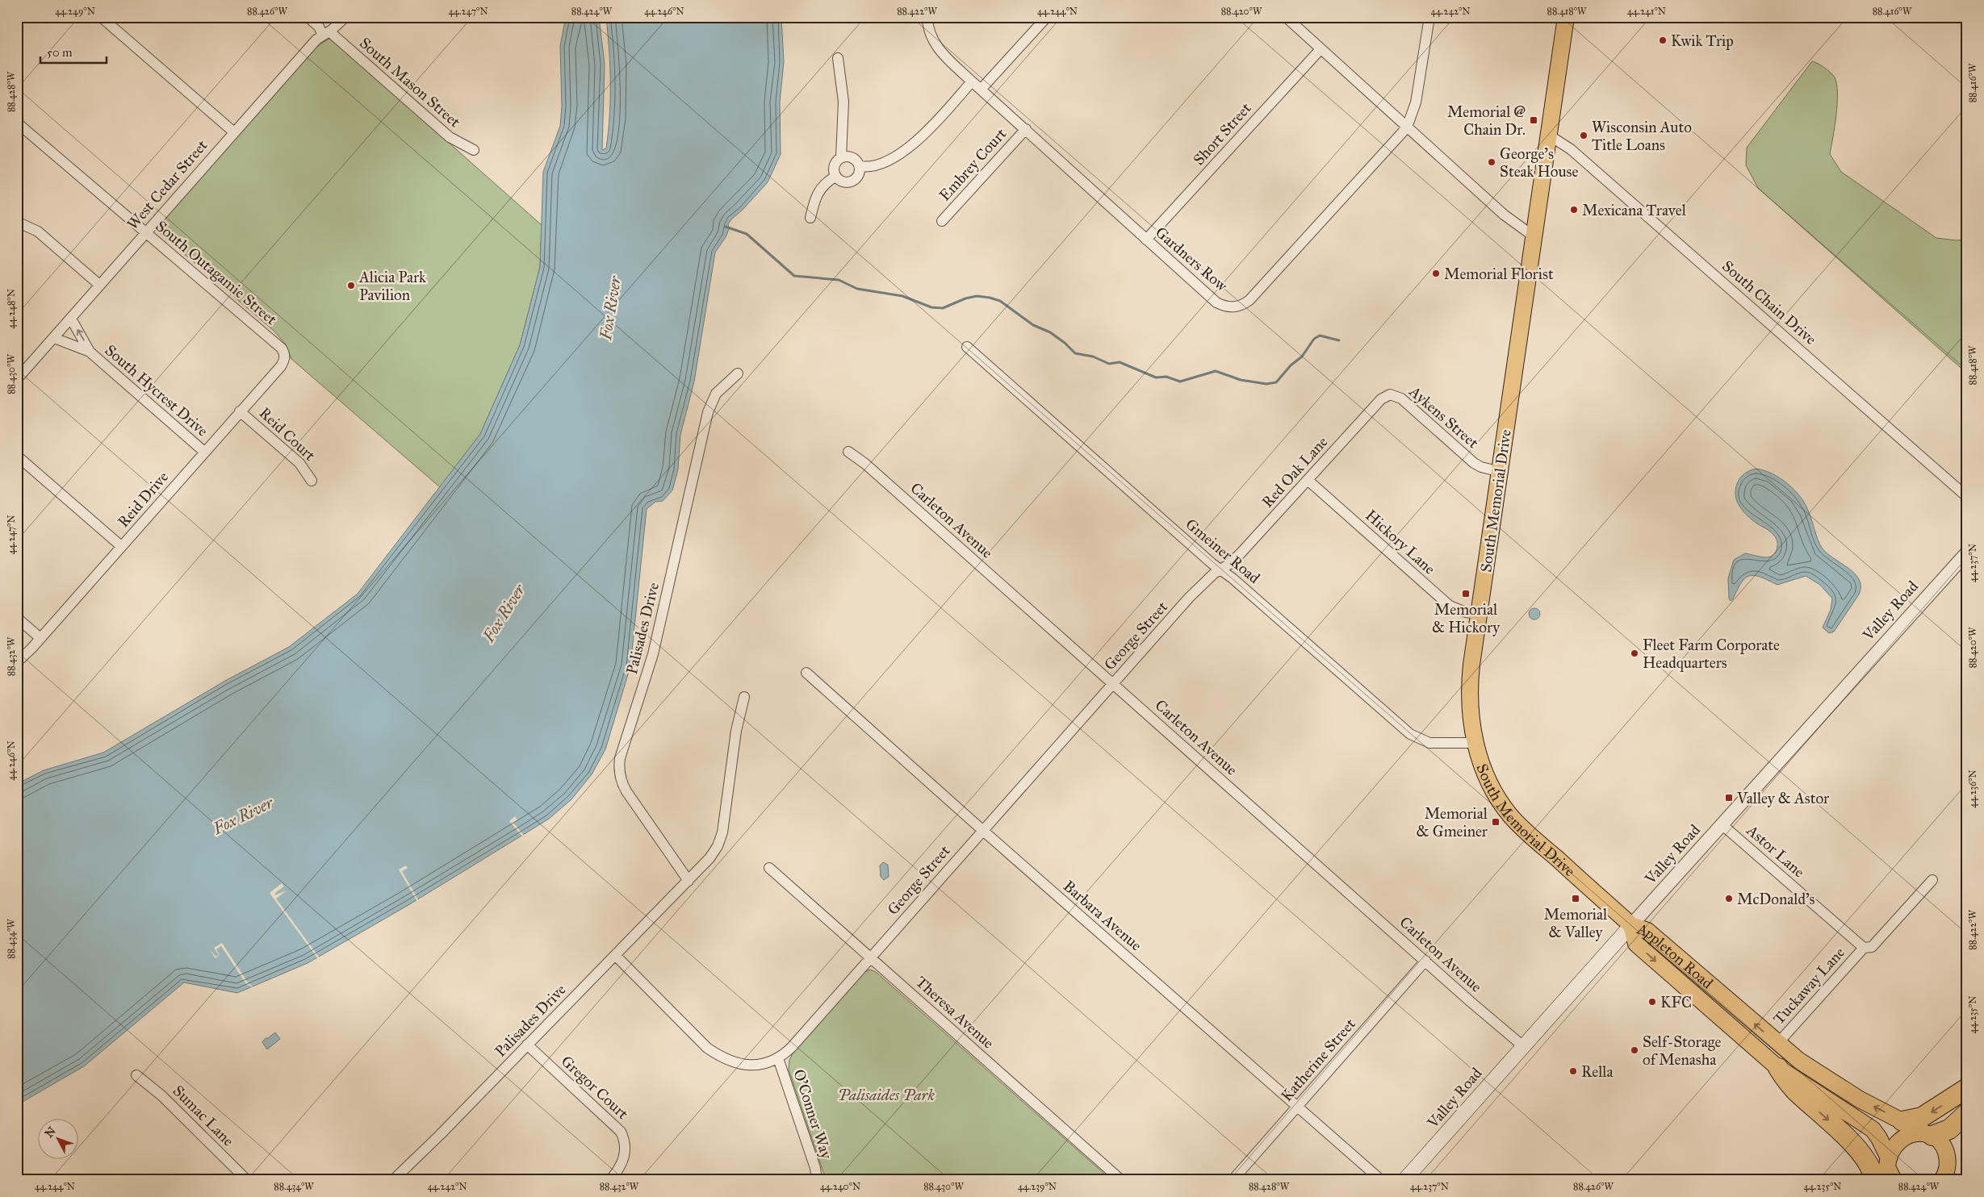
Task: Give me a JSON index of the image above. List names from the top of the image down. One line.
{"streets":{"main road":["South Memorial Drive","Valley Road","Appleton Road"],"street":["South Mason Street","Short Street","Embrey Court","West Cedar Street","Gardners Row","South Outagamie Street","South Chain Drive","South Hycrest Drive","Aykens Street","Reid Court","Red Oak Lane","Reid Drive","Carleton Avenue","Hickory Lane","Gmeiner Road","Palisades Drive","George Street","Astor Lane","Barbara Avenue","Tuckaway Lane","Theresa Avenue","Katherine Street","Gregor Court","O'Conner Way","Sumac Lane"]},"crossings":[["South Mason Street","West Cedar Street"],["Short Street","Gardners Row"],["Embrey Court","Gardners Row"],["West Cedar Street","South Outagamie Street"],["West Cedar Street","South Hycrest Drive"],["South Outagamie Street","Reid Drive"],["South Chain Drive","South Memorial Drive"],["South Hycrest Drive","Reid Drive"],["Aykens Street","Red Oak Lane"],["Aykens Street","South Memorial Drive"],["Reid Court","Reid Drive"],["Red Oak Lane","Hickory Lane"],["Red Oak Lane","Gmeiner Road"],["Red Oak Lane","George Street"],["South Memorial Drive","Hickory Lane"],["South Memorial Drive","Gmeiner Road"],["South Memorial Drive","Valley Road"],["South Memorial Drive","Appleton Road"],["Carleton Avenue","Valley Road"],["Carleton Avenue","George Street"],["Carleton Avenue","Katherine Street"],["Gmeiner Road","George Street"],["Valley Road","Astor Lane"],["Valley Road","Appleton Road"],["Palisades Drive","George Street"],["Palisades Drive","Gregor Court"],["George Street","Barbara Avenue"],["George Street","Theresa Avenue"],["George Street","O'Conner Way"],["Astor Lane","Tuckaway Lane"],["Barbara Avenue","Katherine Street"],["Appleton Road","Tuckaway Lane"]],"water":["Fox River"],"parks":["Palisaides Park"],"places":{"other":["Kwik Trip","Wisconsin Auto Title Loans","George's Steak House","Mexicana Travel","Memorial Florist","Alicia Park Pavilion","Fleet Farm Corporate Headquarters","McDonald's","KFC","Self-Storage of Menasha","Rella"],"transit":["Memorial @ Chain Dr.","Memorial & Hickory","Valley & Astor","Memorial & Gmeiner","Memorial & Valley"]},"scale_bar":"50 m","north":"top left","coordinates":["44.249°N","88.426°W","44.247°N","88.424°W","44.246°N","88.422°W","44.244°N","88.420°W","44.242°N","88.418°W","44.241°N","88.416°W","88.428°W","44.248°N","88.430°W","44.237°N","88.432°W","44.236°N","88.434°W","44.235°N","44.240°N","44.239°N"]}
